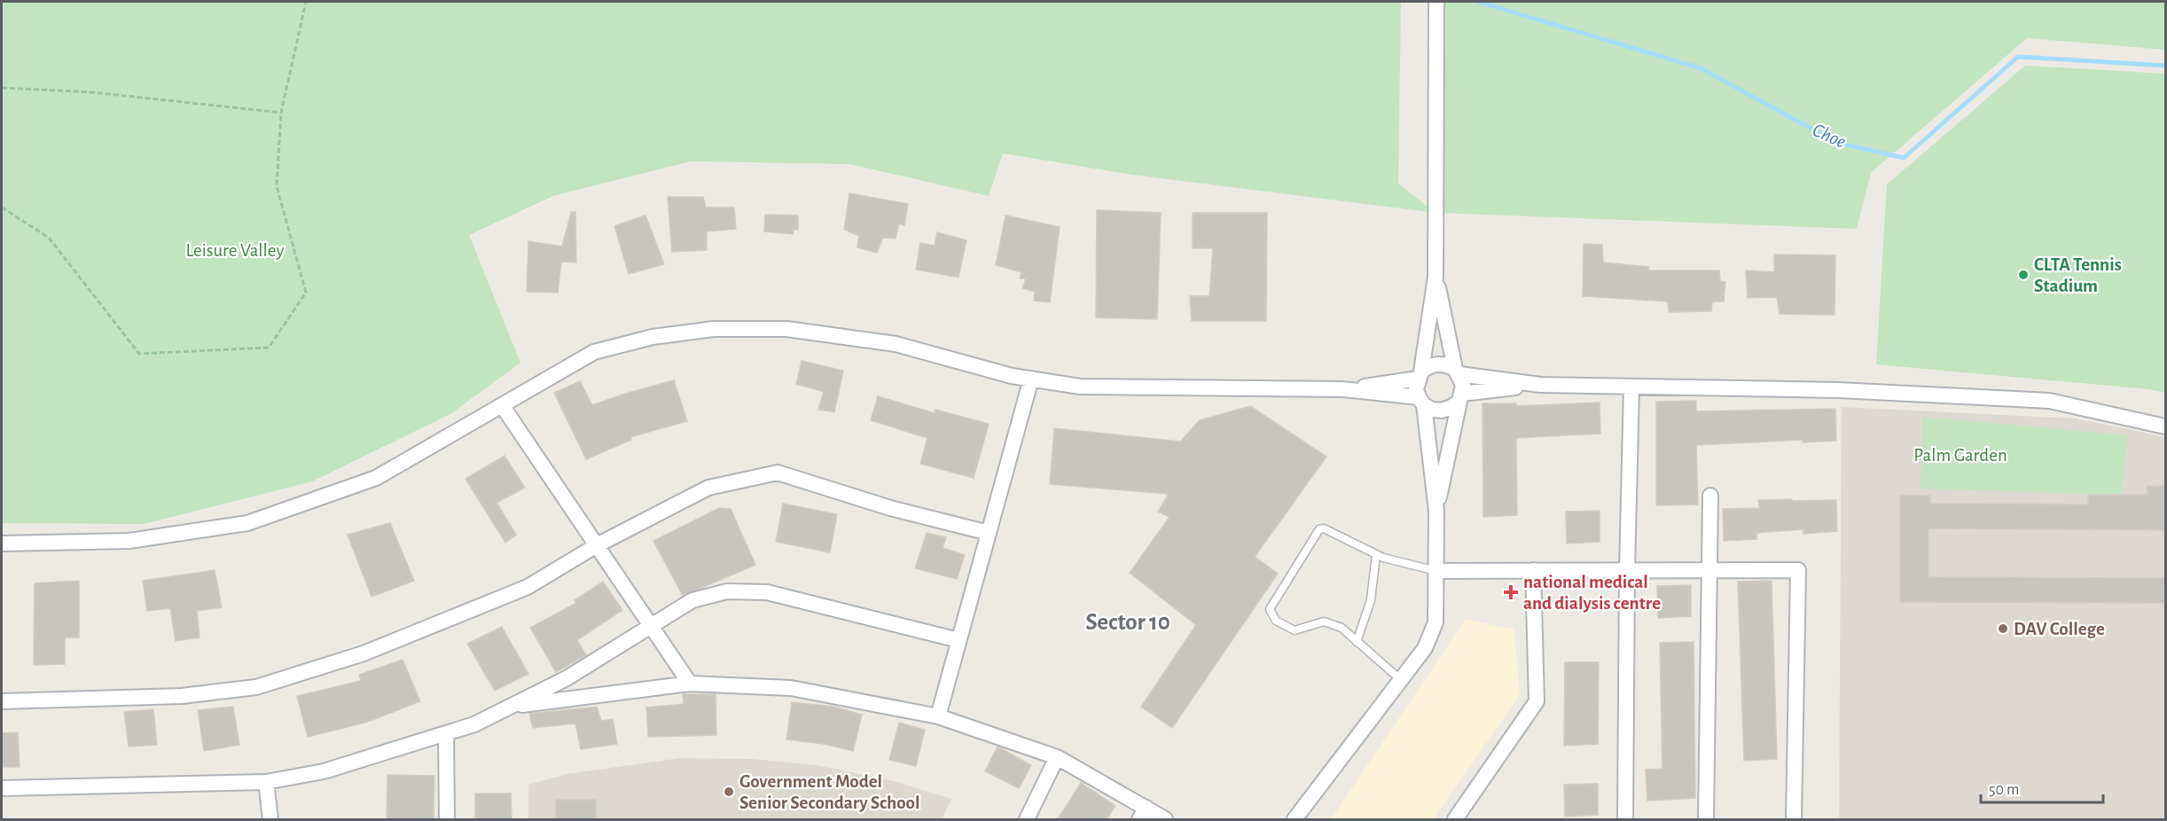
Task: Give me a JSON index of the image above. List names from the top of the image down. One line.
{"districts":["Sector 10"],"water":["Choe"],"parks":["Leisure Valley","Palm Garden"],"places":{"other":["CLTA Tennis Stadium","DAV College","Government Model Senior Secondary School"],"health":["national medical and dialysis centre"]},"scale_bar":"50 m"}
